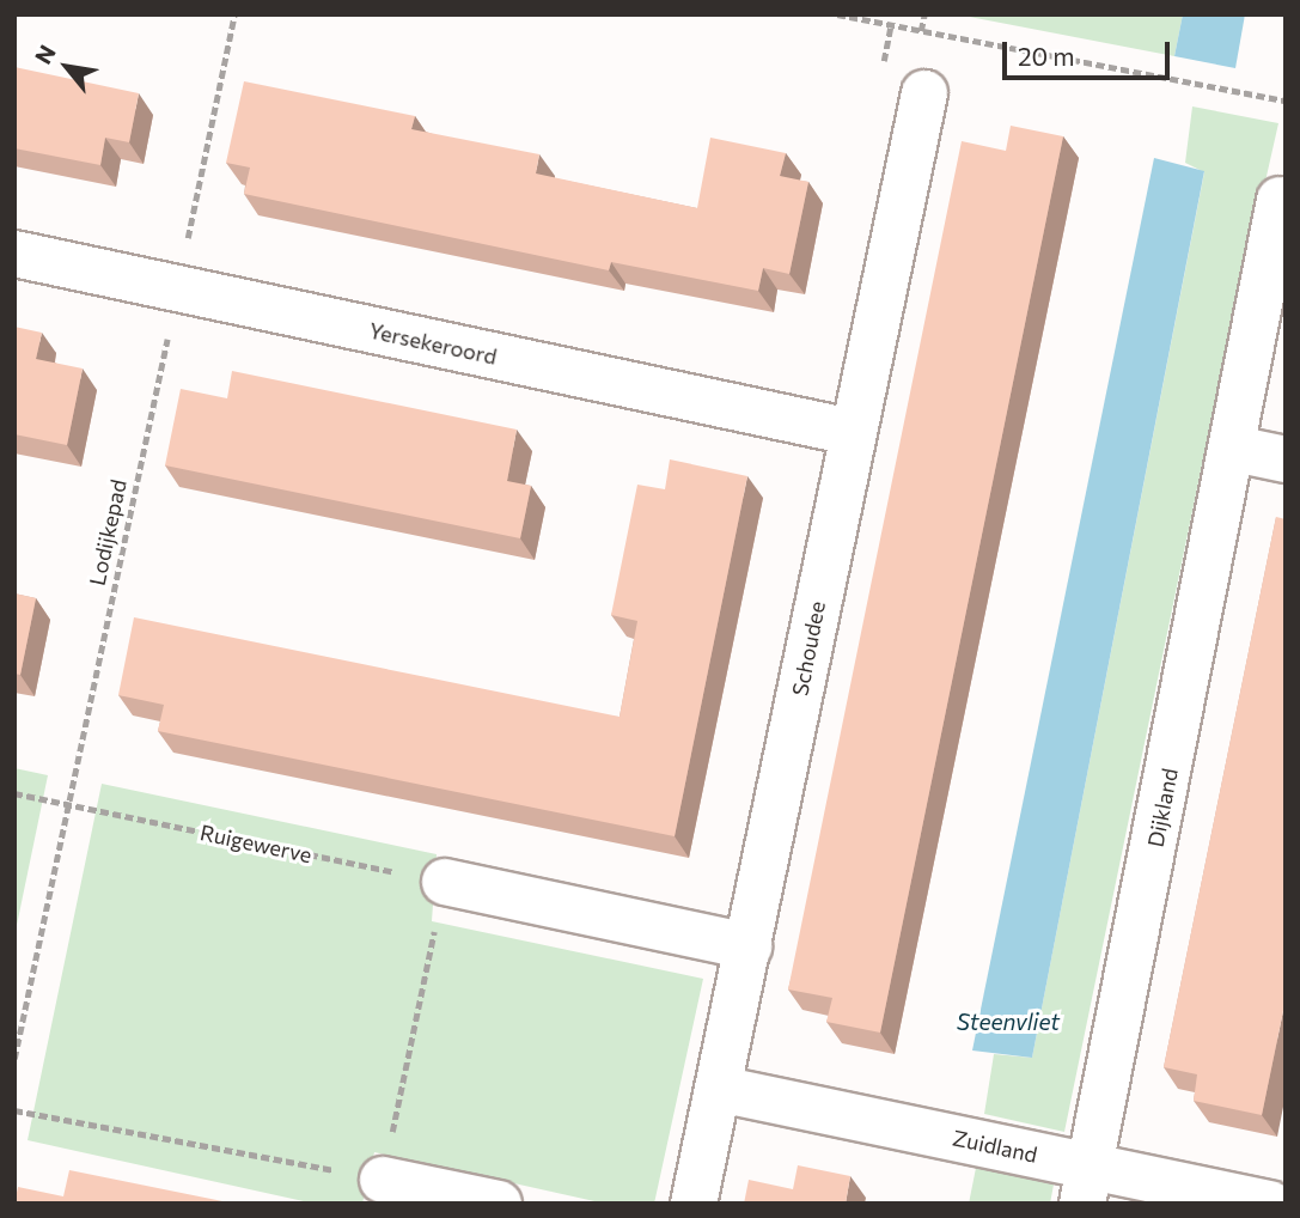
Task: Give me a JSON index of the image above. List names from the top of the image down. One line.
{"streets":{"street":["Yersekeroord","Schoudee","Dijkland","Zuidland"],"path":["Lodijkepad","Ruigewerve"]},"crossings":[["Yersekeroord","Lodijkepad"],["Yersekeroord","Schoudee"],["Lodijkepad","Ruigewerve"],["Schoudee","Zuidland"],["Dijkland","Zuidland"]],"water":["Steenvliet"],"scale_bar":"20 m","north":"top left"}
